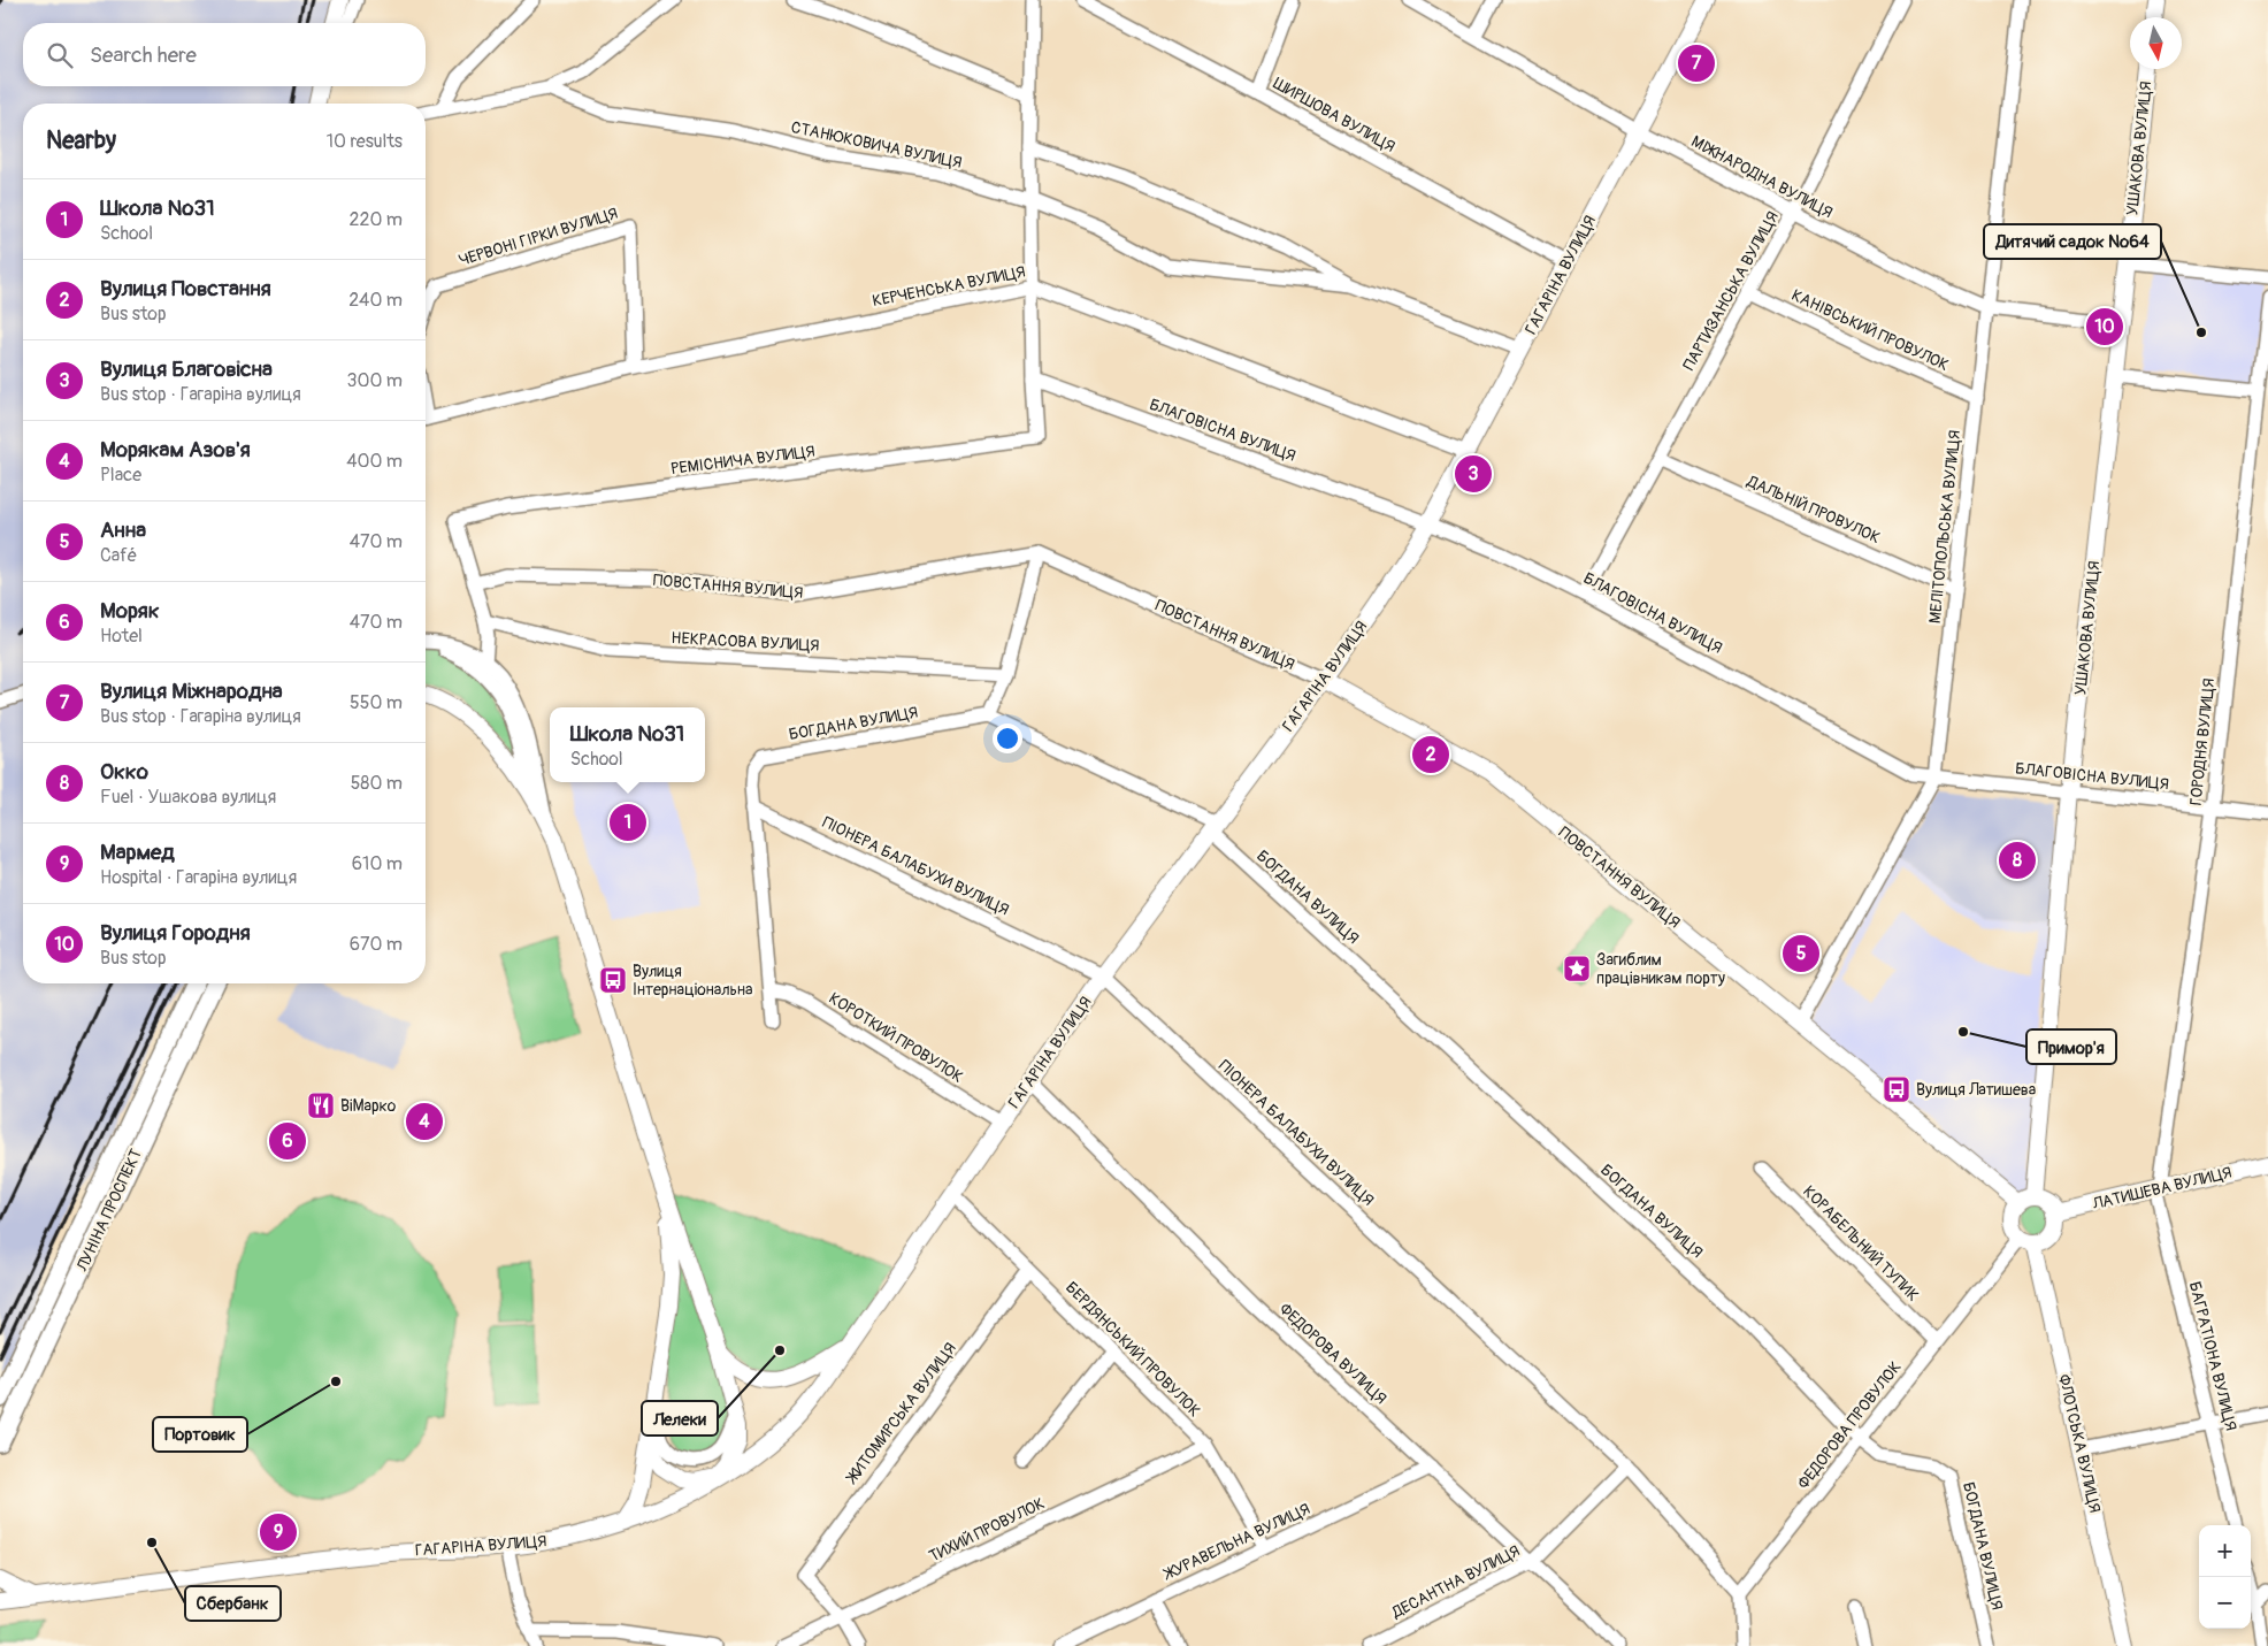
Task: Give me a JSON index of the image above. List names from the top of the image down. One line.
{"streets":{"main road":["ЛУНІНА ПРОСПЕКТ"],"street":["ШИРШОВА ВУЛИЦЯ","СТАНЮКОВИЧА ВУЛИЦЯ","УШАКОВА ВУЛИЦЯ","МІЖНАРОДНА ВУЛИЦЯ","ЧЕРВОНІ ГІРКИ ВУЛИЦЯ","ГАГАРІНА ВУЛИЦЯ","КЕРЧЕНСЬКА ВУЛИЦЯ","ПАРТИЗАНСЬКА ВУЛИЦЯ","КАНІВСЬКИЙ ПРОВУЛОК","БЛАГОВІСНА ВУЛИЦЯ","РЕМІСНИЧА ВУЛИЦЯ","ДАЛЬНІЙ ПРОВУЛОК","МЕЛІТОПОЛЬСЬКА ВУЛИЦЯ","ПОВСТАННЯ ВУЛИЦЯ","НЕКРАСОВА ВУЛИЦЯ","БОГДАНА ВУЛИЦЯ","ГОРОДНЯ ВУЛИЦЯ","ПІОНЕРА БАЛАБУХИ ВУЛИЦЯ","КОРОТКИЙ ПРОВУЛОК","ЛАТИШЕВА ВУЛИЦЯ","КОРАБЕЛЬНИЙ ТУПИК","БЕРДЯНСЬКИЙ ПРОВУЛОК","ФЕДОРОВА ВУЛИЦЯ","БАГРАТІОНА ВУЛИЦЯ","ЖИТОМИРСЬКА ВУЛИЦЯ","ФЕДОРОВА ПРОВУЛОК","ФЛОТСЬКА ВУЛИЦЯ","ТИХИЙ ПРОВУЛОК","ЖУРАВЕЛЬНА ВУЛИЦЯ","ДЕСАНТНА ВУЛИЦЯ"]},"crossings":[["ШИРШОВА ВУЛИЦЯ","ГАГАРІНА ВУЛИЦЯ"],["СТАНЮКОВИЧА ВУЛИЦЯ","ГАГАРІНА ВУЛИЦЯ"],["УШАКОВА ВУЛИЦЯ","МІЖНАРОДНА ВУЛИЦЯ"],["УШАКОВА ВУЛИЦЯ","БЛАГОВІСНА ВУЛИЦЯ"],["УШАКОВА ВУЛИЦЯ","ПОВСТАННЯ ВУЛИЦЯ"],["УШАКОВА ВУЛИЦЯ","ЛАТИШЕВА ВУЛИЦЯ"],["УШАКОВА ВУЛИЦЯ","ФЕДОРОВА ПРОВУЛОК"],["УШАКОВА ВУЛИЦЯ","ФЛОТСЬКА ВУЛИЦЯ"],["МІЖНАРОДНА ВУЛИЦЯ","ГАГАРІНА ВУЛИЦЯ"],["МІЖНАРОДНА ВУЛИЦЯ","ПАРТИЗАНСЬКА ВУЛИЦЯ"],["МІЖНАРОДНА ВУЛИЦЯ","МЕЛІТОПОЛЬСЬКА ВУЛИЦЯ"],["ЧЕРВОНІ ГІРКИ ВУЛИЦЯ","КЕРЧЕНСЬКА ВУЛИЦЯ"],["ГАГАРІНА ВУЛИЦЯ","КЕРЧЕНСЬКА ВУЛИЦЯ"],["ГАГАРІНА ВУЛИЦЯ","БЛАГОВІСНА ВУЛИЦЯ"],["ГАГАРІНА ВУЛИЦЯ","ПОВСТАННЯ ВУЛИЦЯ"],["ГАГАРІНА ВУЛИЦЯ","БОГДАНА ВУЛИЦЯ"],["ГАГАРІНА ВУЛИЦЯ","ПІОНЕРА БАЛАБУХИ ВУЛИЦЯ"],["ГАГАРІНА ВУЛИЦЯ","КОРОТКИЙ ПРОВУЛОК"],["ГАГАРІНА ВУЛИЦЯ","БЕРДЯНСЬКИЙ ПРОВУЛОК"],["ГАГАРІНА ВУЛИЦЯ","ФЕДОРОВА ВУЛИЦЯ"],["ПАРТИЗАНСЬКА ВУЛИЦЯ","КАНІВСЬКИЙ ПРОВУЛОК"],["ПАРТИЗАНСЬКА ВУЛИЦЯ","БЛАГОВІСНА ВУЛИЦЯ"],["ПАРТИЗАНСЬКА ВУЛИЦЯ","ДАЛЬНІЙ ПРОВУЛОК"],["КАНІВСЬКИЙ ПРОВУЛОК","МЕЛІТОПОЛЬСЬКА ВУЛИЦЯ"],["БЛАГОВІСНА ВУЛИЦЯ","РЕМІСНИЧА ВУЛИЦЯ"],["БЛАГОВІСНА ВУЛИЦЯ","МЕЛІТОПОЛЬСЬКА ВУЛИЦЯ"],["БЛАГОВІСНА ВУЛИЦЯ","ГОРОДНЯ ВУЛИЦЯ"],["РЕМІСНИЧА ВУЛИЦЯ","ПОВСТАННЯ ВУЛИЦЯ"],["ДАЛЬНІЙ ПРОВУЛОК","МЕЛІТОПОЛЬСЬКА ВУЛИЦЯ"],["МЕЛІТОПОЛЬСЬКА ВУЛИЦЯ","ПОВСТАННЯ ВУЛИЦЯ"],["ПОВСТАННЯ ВУЛИЦЯ","ЛАТИШЕВА ВУЛИЦЯ"],["ПОВСТАННЯ ВУЛИЦЯ","ФЕДОРОВА ПРОВУЛОК"],["ПОВСТАННЯ ВУЛИЦЯ","ФЛОТСЬКА ВУЛИЦЯ"],["БОГДАНА ВУЛИЦЯ","ПІОНЕРА БАЛАБУХИ ВУЛИЦЯ"],["БОГДАНА ВУЛИЦЯ","ФЕДОРОВА ПРОВУЛОК"],["ГОРОДНЯ ВУЛИЦЯ","ЛАТИШЕВА ВУЛИЦЯ"],["ГОРОДНЯ ВУЛИЦЯ","БАГРАТІОНА ВУЛИЦЯ"],["ПІОНЕРА БАЛАБУХИ ВУЛИЦЯ","ФЕДОРОВА ПРОВУЛОК"],["ПІОНЕРА БАЛАБУХИ ВУЛИЦЯ","ДЕСАНТНА ВУЛИЦЯ"],["ЛАТИШЕВА ВУЛИЦЯ","БАГРАТІОНА ВУЛИЦЯ"],["ЛАТИШЕВА ВУЛИЦЯ","ФЕДОРОВА ПРОВУЛОК"],["ЛАТИШЕВА ВУЛИЦЯ","ФЛОТСЬКА ВУЛИЦЯ"],["КОРАБЕЛЬНИЙ ТУПИК","ФЕДОРОВА ПРОВУЛОК"],["БЕРДЯНСЬКИЙ ПРОВУЛОК","ЖИТОМИРСЬКА ВУЛИЦЯ"],["БЕРДЯНСЬКИЙ ПРОВУЛОК","ТИХИЙ ПРОВУЛОК"],["БЕРДЯНСЬКИЙ ПРОВУЛОК","ЖУРАВЕЛЬНА ВУЛИЦЯ"],["ФЕДОРОВА ВУЛИЦЯ","ЖУРАВЕЛЬНА ВУЛИЦЯ"],["ФЕДОРОВА ВУЛИЦЯ","ДЕСАНТНА ВУЛИЦЯ"],["ЖИТОМИРСЬКА ВУЛИЦЯ","ТИХИЙ ПРОВУЛОК"],["ФЕДОРОВА ПРОВУЛОК","ФЛОТСЬКА ВУЛИЦЯ"]],"places":{"other":["Дитячий садок №64","Примор'я","Лелеки","Портовик","Сбербанк"],"place":["Загиблим працівникам порту"],"bus stop":["Вулиця Інтернаціональна","Вулиця Латишева"],"restaurant":["ВіМарко"]},"north":"bottom","page":{"search":"Search here","pins":["7","10","3","2","1","8","5","4","6","9"],"heading":["Nearby","10 results"],"list":[{"mark":"1","name":"Школа №31","note":"School","value":"220 m"},{"mark":"2","name":"Вулиця Повстання","note":"Bus stop","value":"240 m"},{"mark":"3","name":"Вулиця Благовісна","note":"Bus stop · Гагаріна вулиця","value":"300 m"},{"mark":"4","name":"Морякам Азов'я","note":"Place","value":"400 m"},{"mark":"5","name":"Анна","note":"Café","value":"470 m"},{"mark":"6","name":"Моряк","note":"Hotel","value":"470 m"},{"mark":"7","name":"Вулиця Міжнародна","note":"Bus stop · Гагаріна вулиця","value":"550 m"},{"mark":"8","name":"Окко","note":"Fuel · Ушакова вулиця","value":"580 m"},{"mark":"9","name":"Мармед","note":"Hospital · Гагаріна вулиця","value":"610 m"},{"mark":"10","name":"Вулиця Городня","note":"Bus stop","value":"670 m"}],"popup":["Школа №31","School"],"map_buttons":["+","−"]}}
